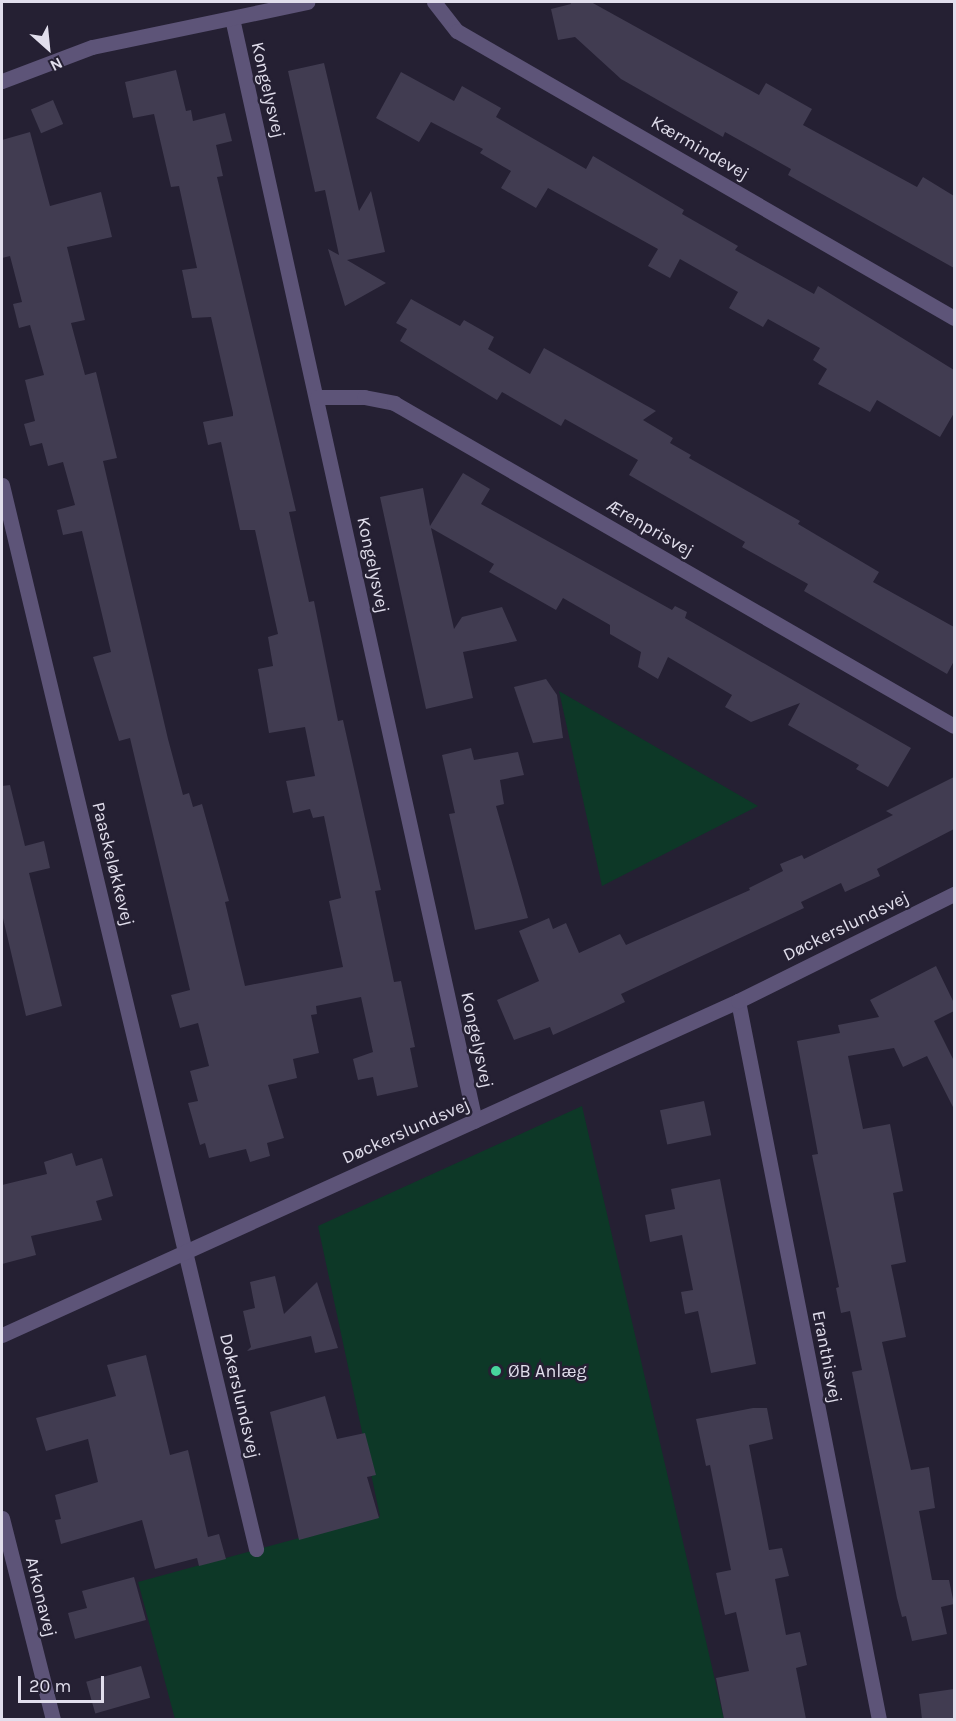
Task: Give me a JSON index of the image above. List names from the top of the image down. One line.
{"streets":{"street":["Kongelysvej","Kærmindevej","Ærenprisvej","Paaskeløkkevej","Døckerslundsvej","Eranthisvej","Dokerslundsvej","Arkonavej"]},"crossings":[["Kongelysvej","Ærenprisvej"],["Kongelysvej","Døckerslundsvej"],["Paaskeløkkevej","Døckerslundsvej"],["Paaskeløkkevej","Dokerslundsvej"],["Døckerslundsvej","Eranthisvej"],["Døckerslundsvej","Dokerslundsvej"]],"places":["ØB Anlæg"],"scale_bar":"20 m","north":"bottom right"}
